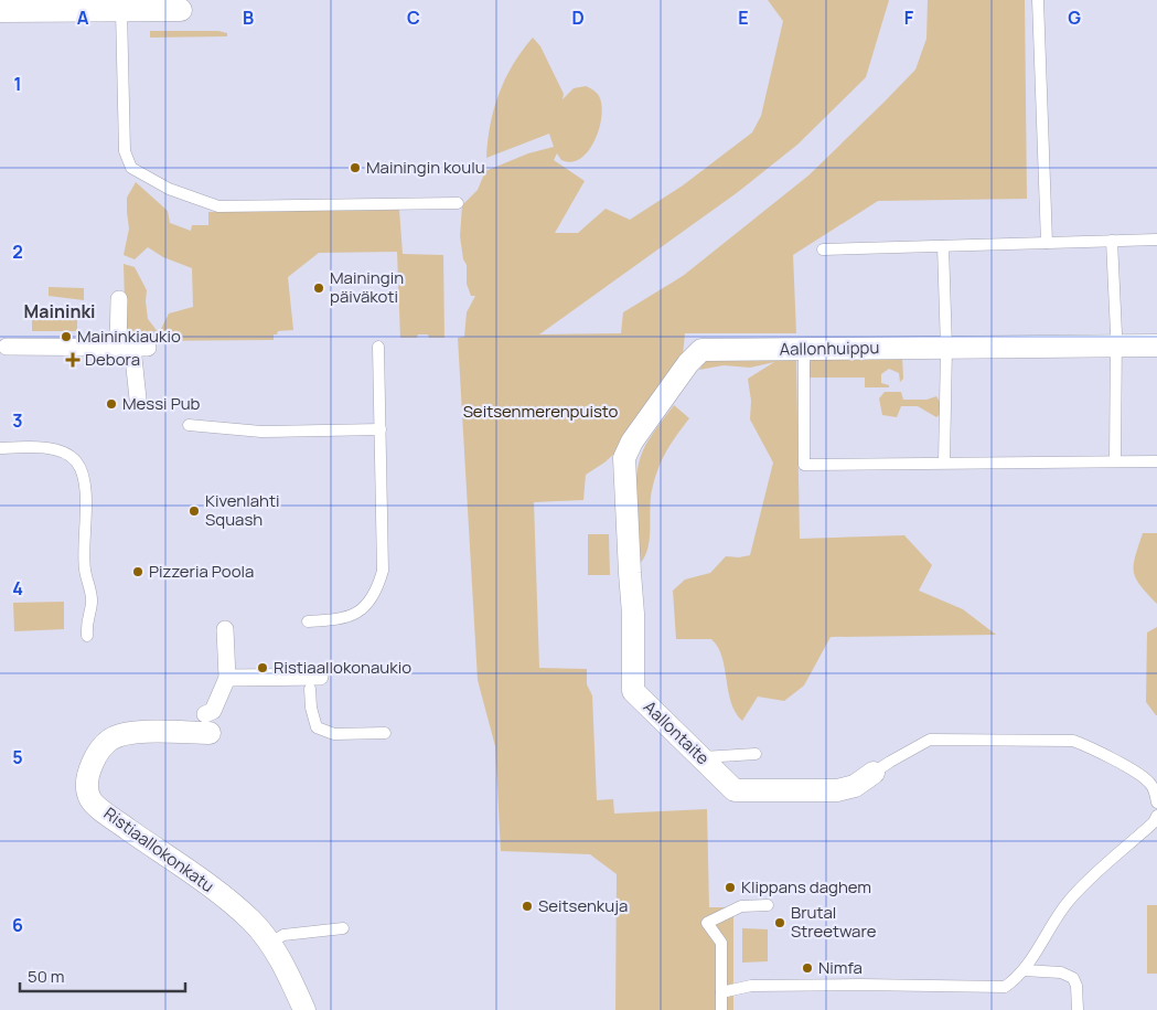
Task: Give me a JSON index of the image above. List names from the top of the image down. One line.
{"streets":{"street":["Aallonhuippu","Aallontaite","Ristiaallokonkatu"]},"crossings":[["Aallonhuippu","Aallontaite"]],"districts":["Maininki"],"parks":["Seitsenmerenpuisto"],"places":{"other":["Mainingin koulu","Mainingin päiväkoti","Maininkiaukio","Messi Pub","Kivenlahti Squash","Pizzeria Poola","Ristiaallokonaukio","Klippans daghem","Seitsenkuja","Brutal Streetware","Nimfa"],"health":["Debora"]},"scale_bar":"50 m","grid":{"columns":["A","B","C","D","E","F","G"],"rows":["1","2","3","4","5","6"]}}
